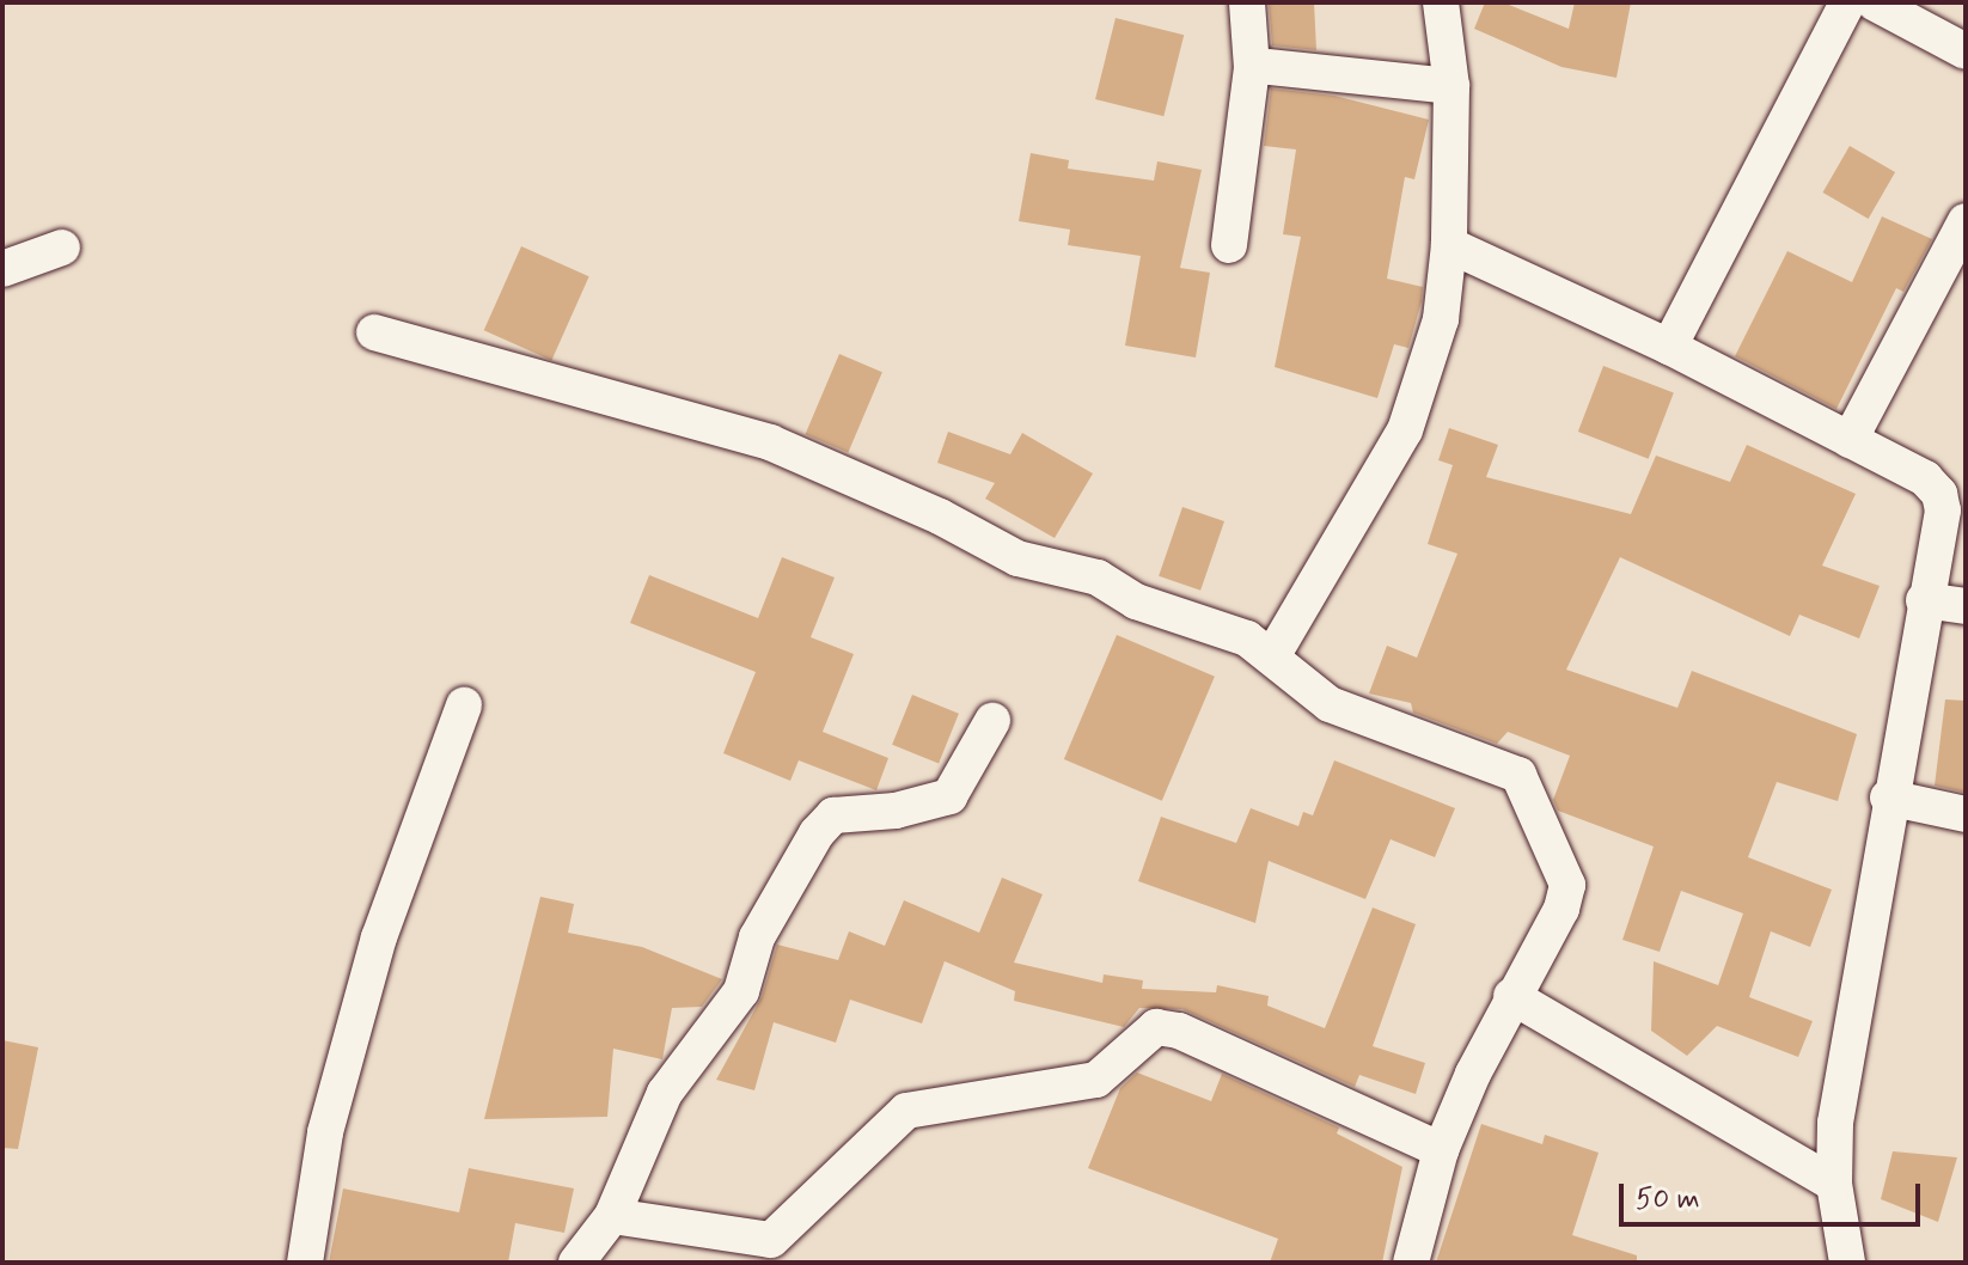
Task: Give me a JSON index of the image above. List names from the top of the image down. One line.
{"scale_bar":"50 m"}
